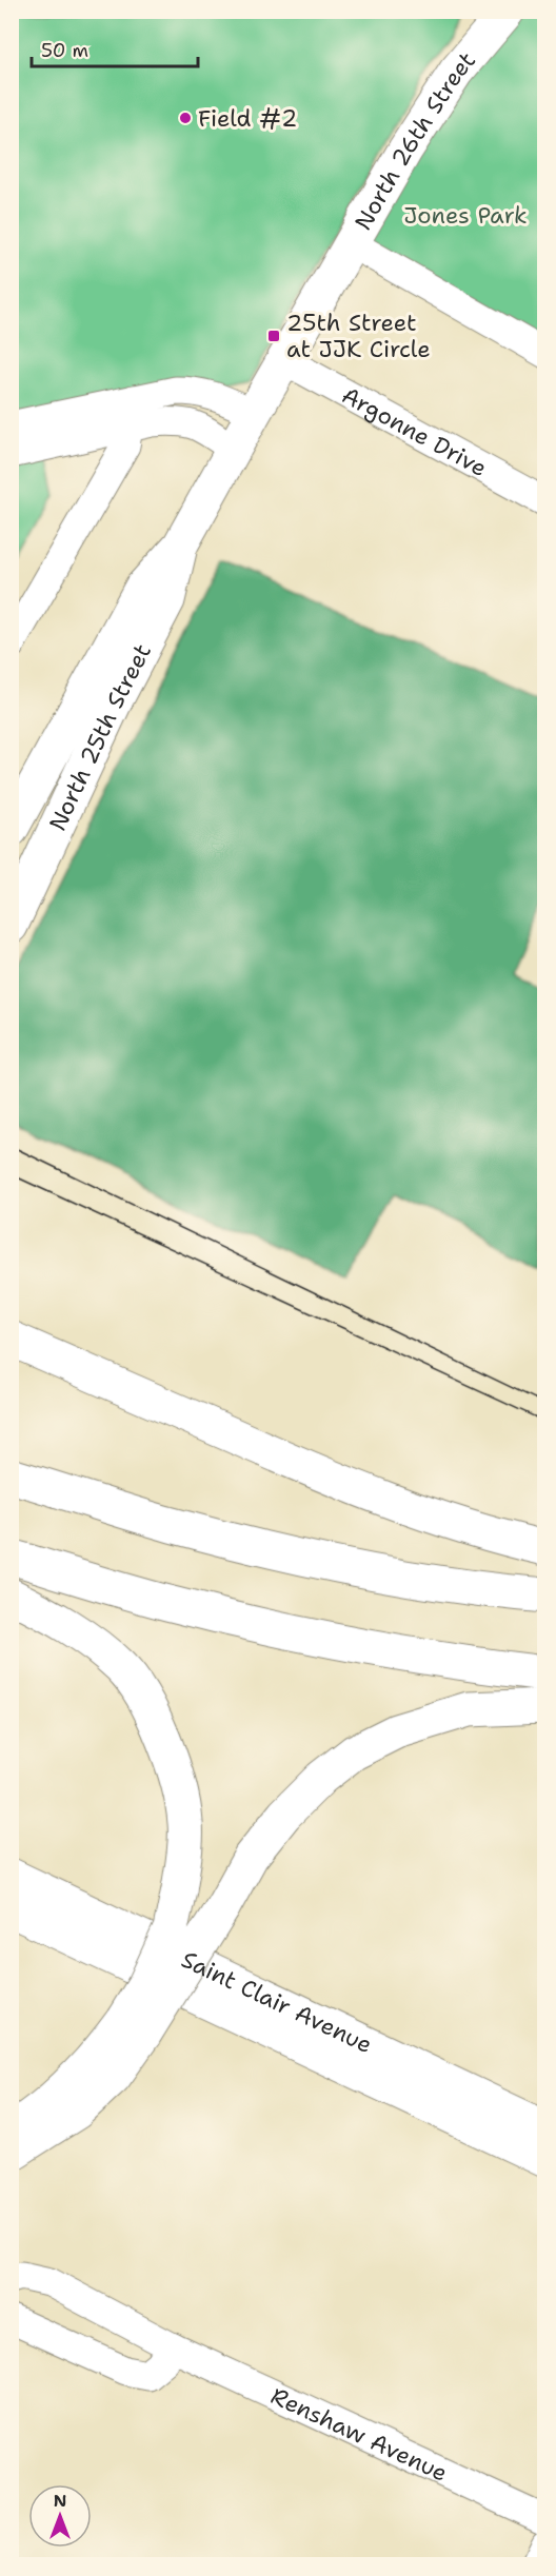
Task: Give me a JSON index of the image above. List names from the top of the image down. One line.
{"streets":{"main road":["North 26th Street","North 25th Street","Saint Clair Avenue"],"street":["Argonne Drive","Renshaw Avenue"]},"crossings":[["North 26th Street","North 25th Street"],["Argonne Drive","North 25th Street"]],"parks":["Jones Park"],"places":{"other":["Field #2"],"transit":["25th Street at JJK Circle"]},"scale_bar":"50 m","north":"top"}
